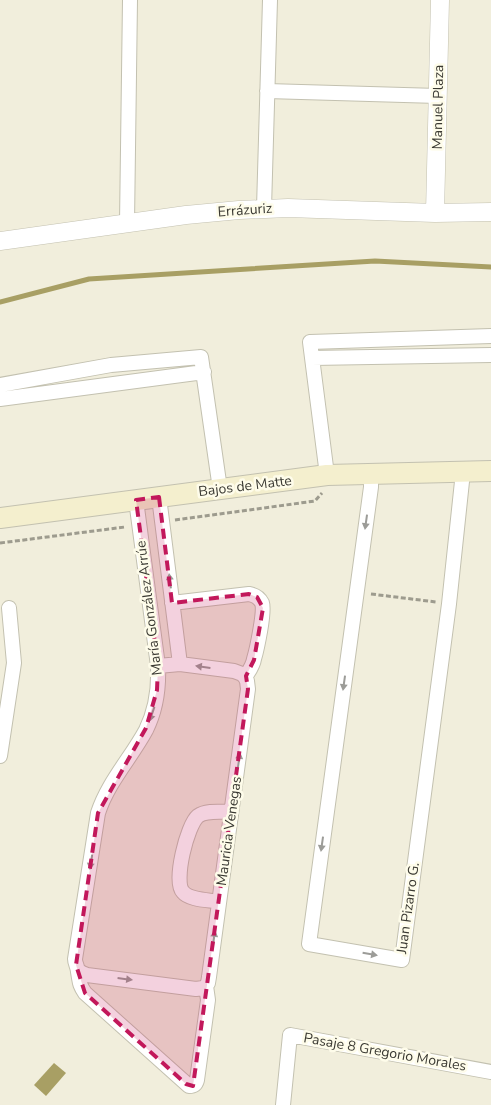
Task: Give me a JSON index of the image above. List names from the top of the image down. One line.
{"streets":{"main road":["Bajos de Matte"],"street":["Manuel Plaza","Errázuriz","María González Arrúe","Mauricia Venegas","Juan Pizarro G.","Pasaje 8 Gregorio Morales"]},"crossings":[["Manuel Plaza","Errázuriz"],["Bajos de Matte","María González Arrúe"],["Bajos de Matte","Juan Pizarro G."],["María González Arrúe","Mauricia Venegas"]],"one_way":["Mauricia Venegas"]}
